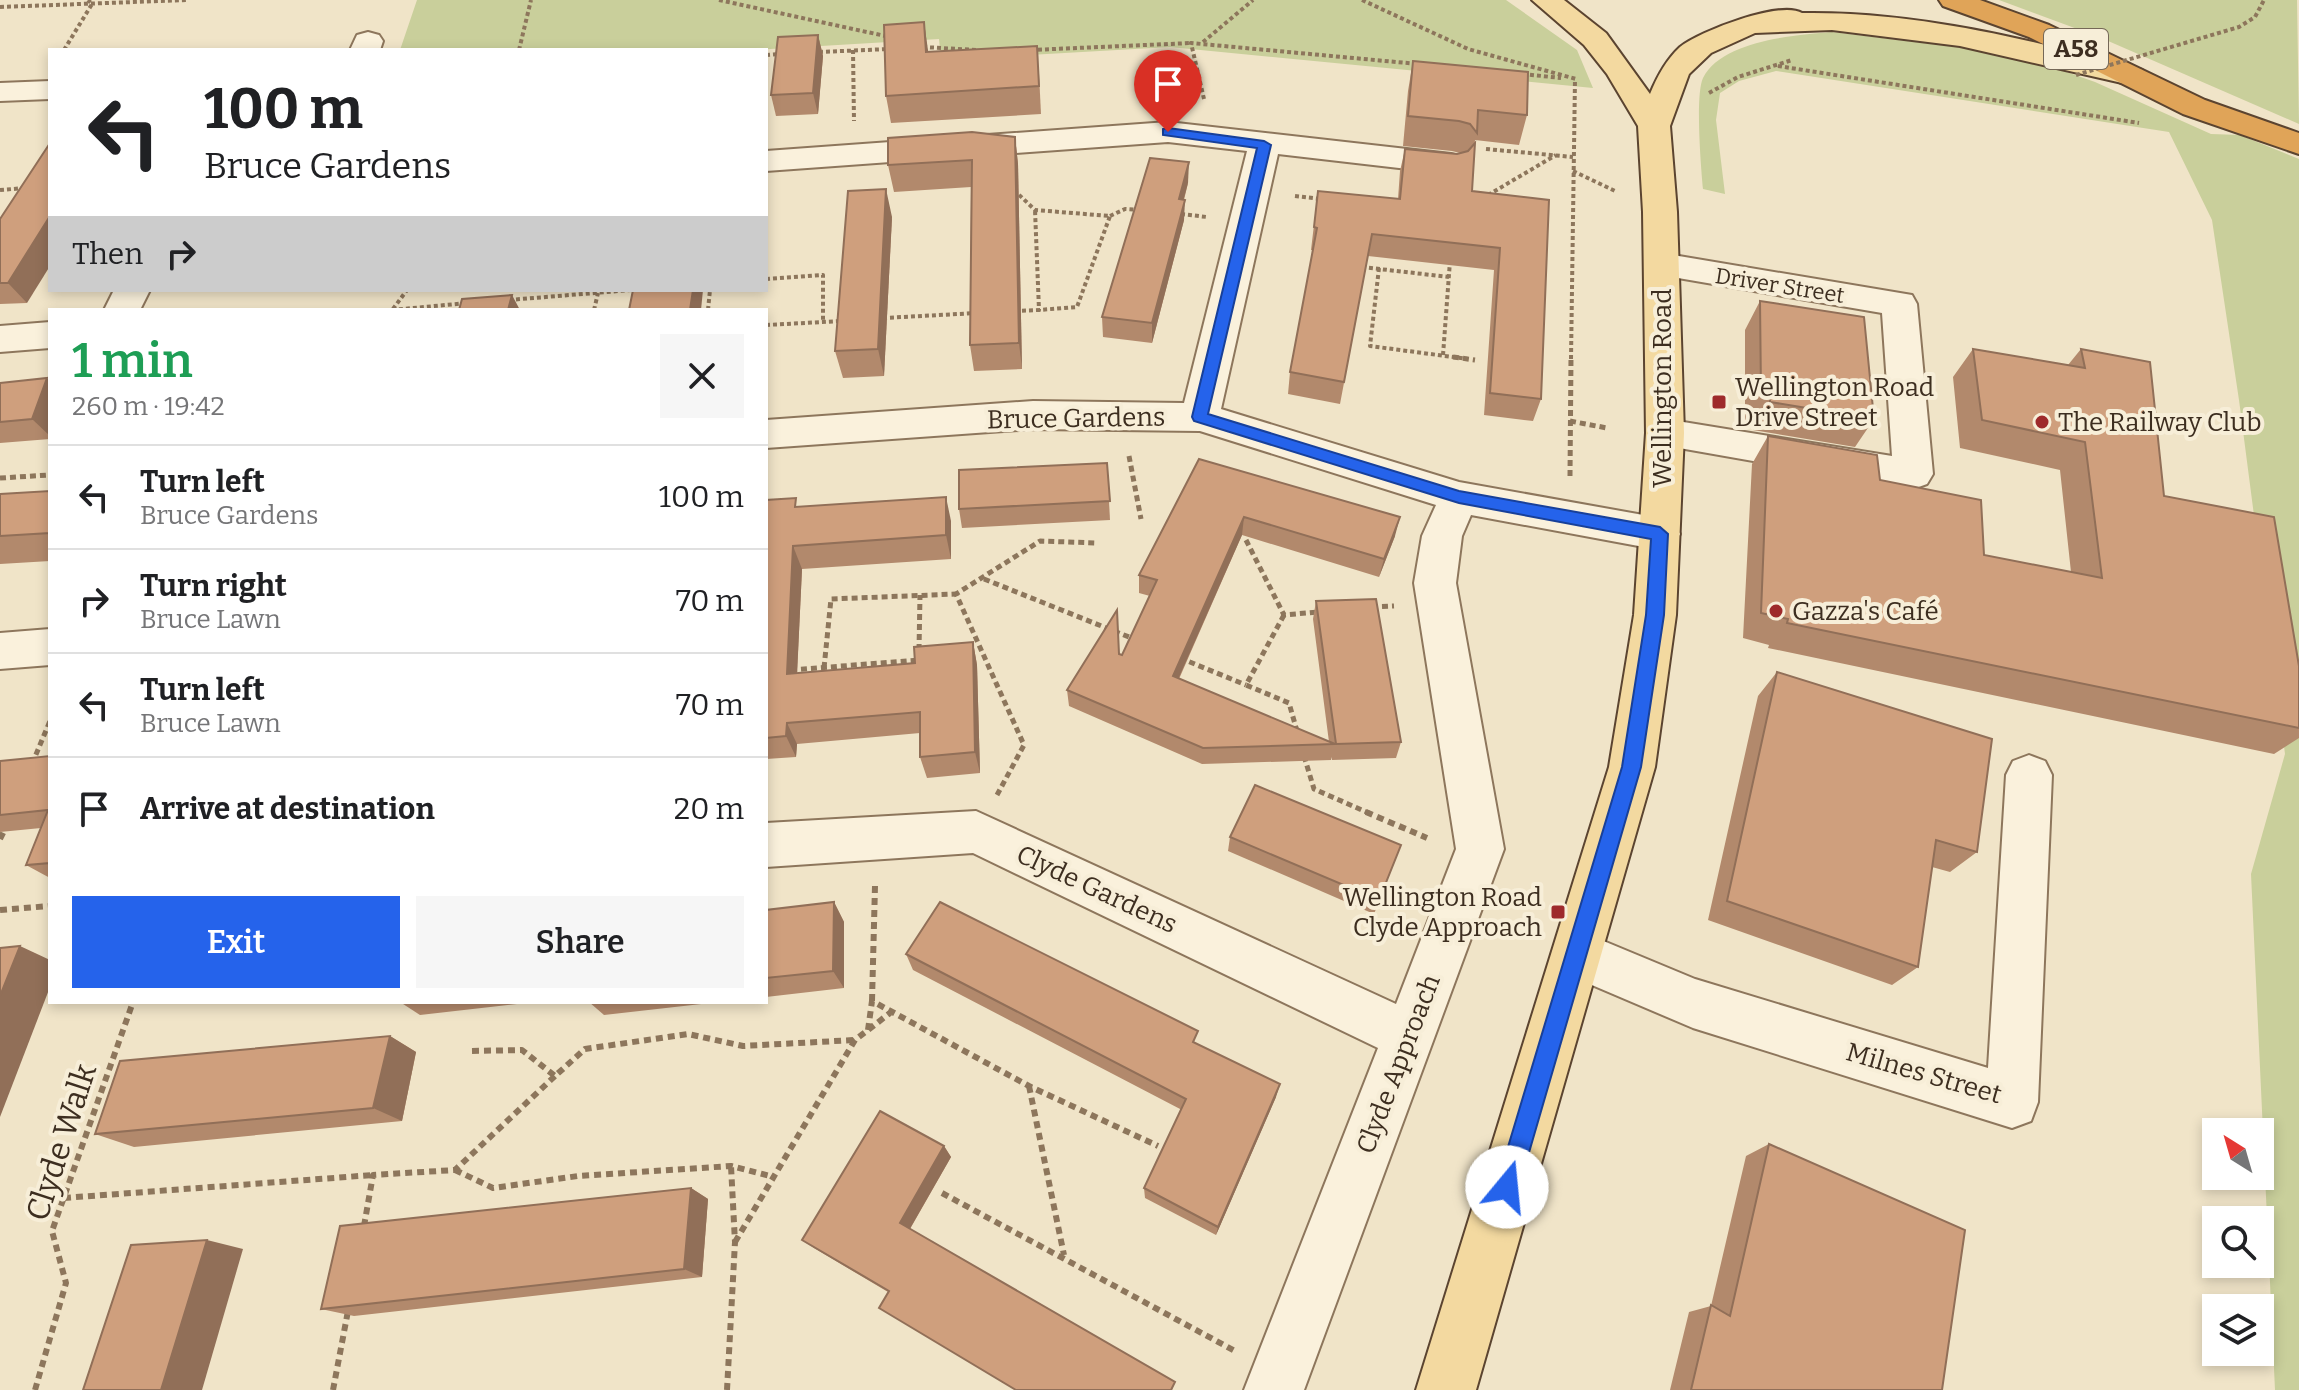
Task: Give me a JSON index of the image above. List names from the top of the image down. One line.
{"streets":{"highway":["A58"],"main road":["Wellington Road"],"street":["Driver Street","Bruce Gardens","Clyde Gardens","Clyde Approach","Milnes Street"],"path":["Clyde Walk"]},"crossings":[["Driver Street","Wellington Road"],["Wellington Road","Bruce Gardens"],["Wellington Road","Milnes Street"],["Bruce Gardens","Clyde Approach"],["Clyde Gardens","Clyde Approach"]],"places":{"transit":["Wellington Road Drive Street","Wellington Road Clyde Approach"],"other":["The Railway Club","Gazza's Café"]},"north":"top left","page":{"turn":["100 m","Bruce Gardens"],"then":"Then","heading":["1 min","260 m · 19:42"],"list":[{"name":"Turn left","note":"Bruce Gardens","value":"100 m"},{"name":"Turn right","note":"Bruce Lawn","value":"70 m"},{"name":"Turn left","note":"Bruce Lawn","value":"70 m"},{"name":"Arrive at destination","value":"20 m"}],"buttons":["Exit","Share"]}}
